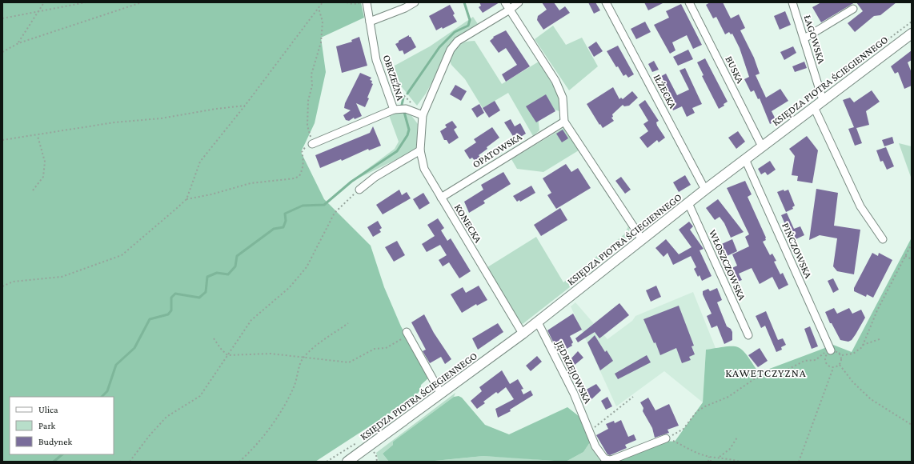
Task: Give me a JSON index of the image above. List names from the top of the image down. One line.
{"streets":{"street":["ŁAGOWSKA","BUSKA","OBRZEŻNA","KSIĘDZA PIOTRA ŚCIEGIENNEGO","IŁŻECKA","OPATOWSKA","KONECKA","PIŃCZOWSKA","WŁOSZCZOWSKA","JĘDRZEJOWSKA"]},"crossings":[["ŁAGOWSKA","KSIĘDZA PIOTRA ŚCIEGIENNEGO"],["BUSKA","KSIĘDZA PIOTRA ŚCIEGIENNEGO"],["KSIĘDZA PIOTRA ŚCIEGIENNEGO","IŁŻECKA"],["KSIĘDZA PIOTRA ŚCIEGIENNEGO","KONECKA"],["KSIĘDZA PIOTRA ŚCIEGIENNEGO","PIŃCZOWSKA"],["KSIĘDZA PIOTRA ŚCIEGIENNEGO","WŁOSZCZOWSKA"],["KSIĘDZA PIOTRA ŚCIEGIENNEGO","JĘDRZEJOWSKA"],["OPATOWSKA","KONECKA"]],"districts":["KAWETCZYZNA"],"legend":["Ulica","Park","Budynek"]}
